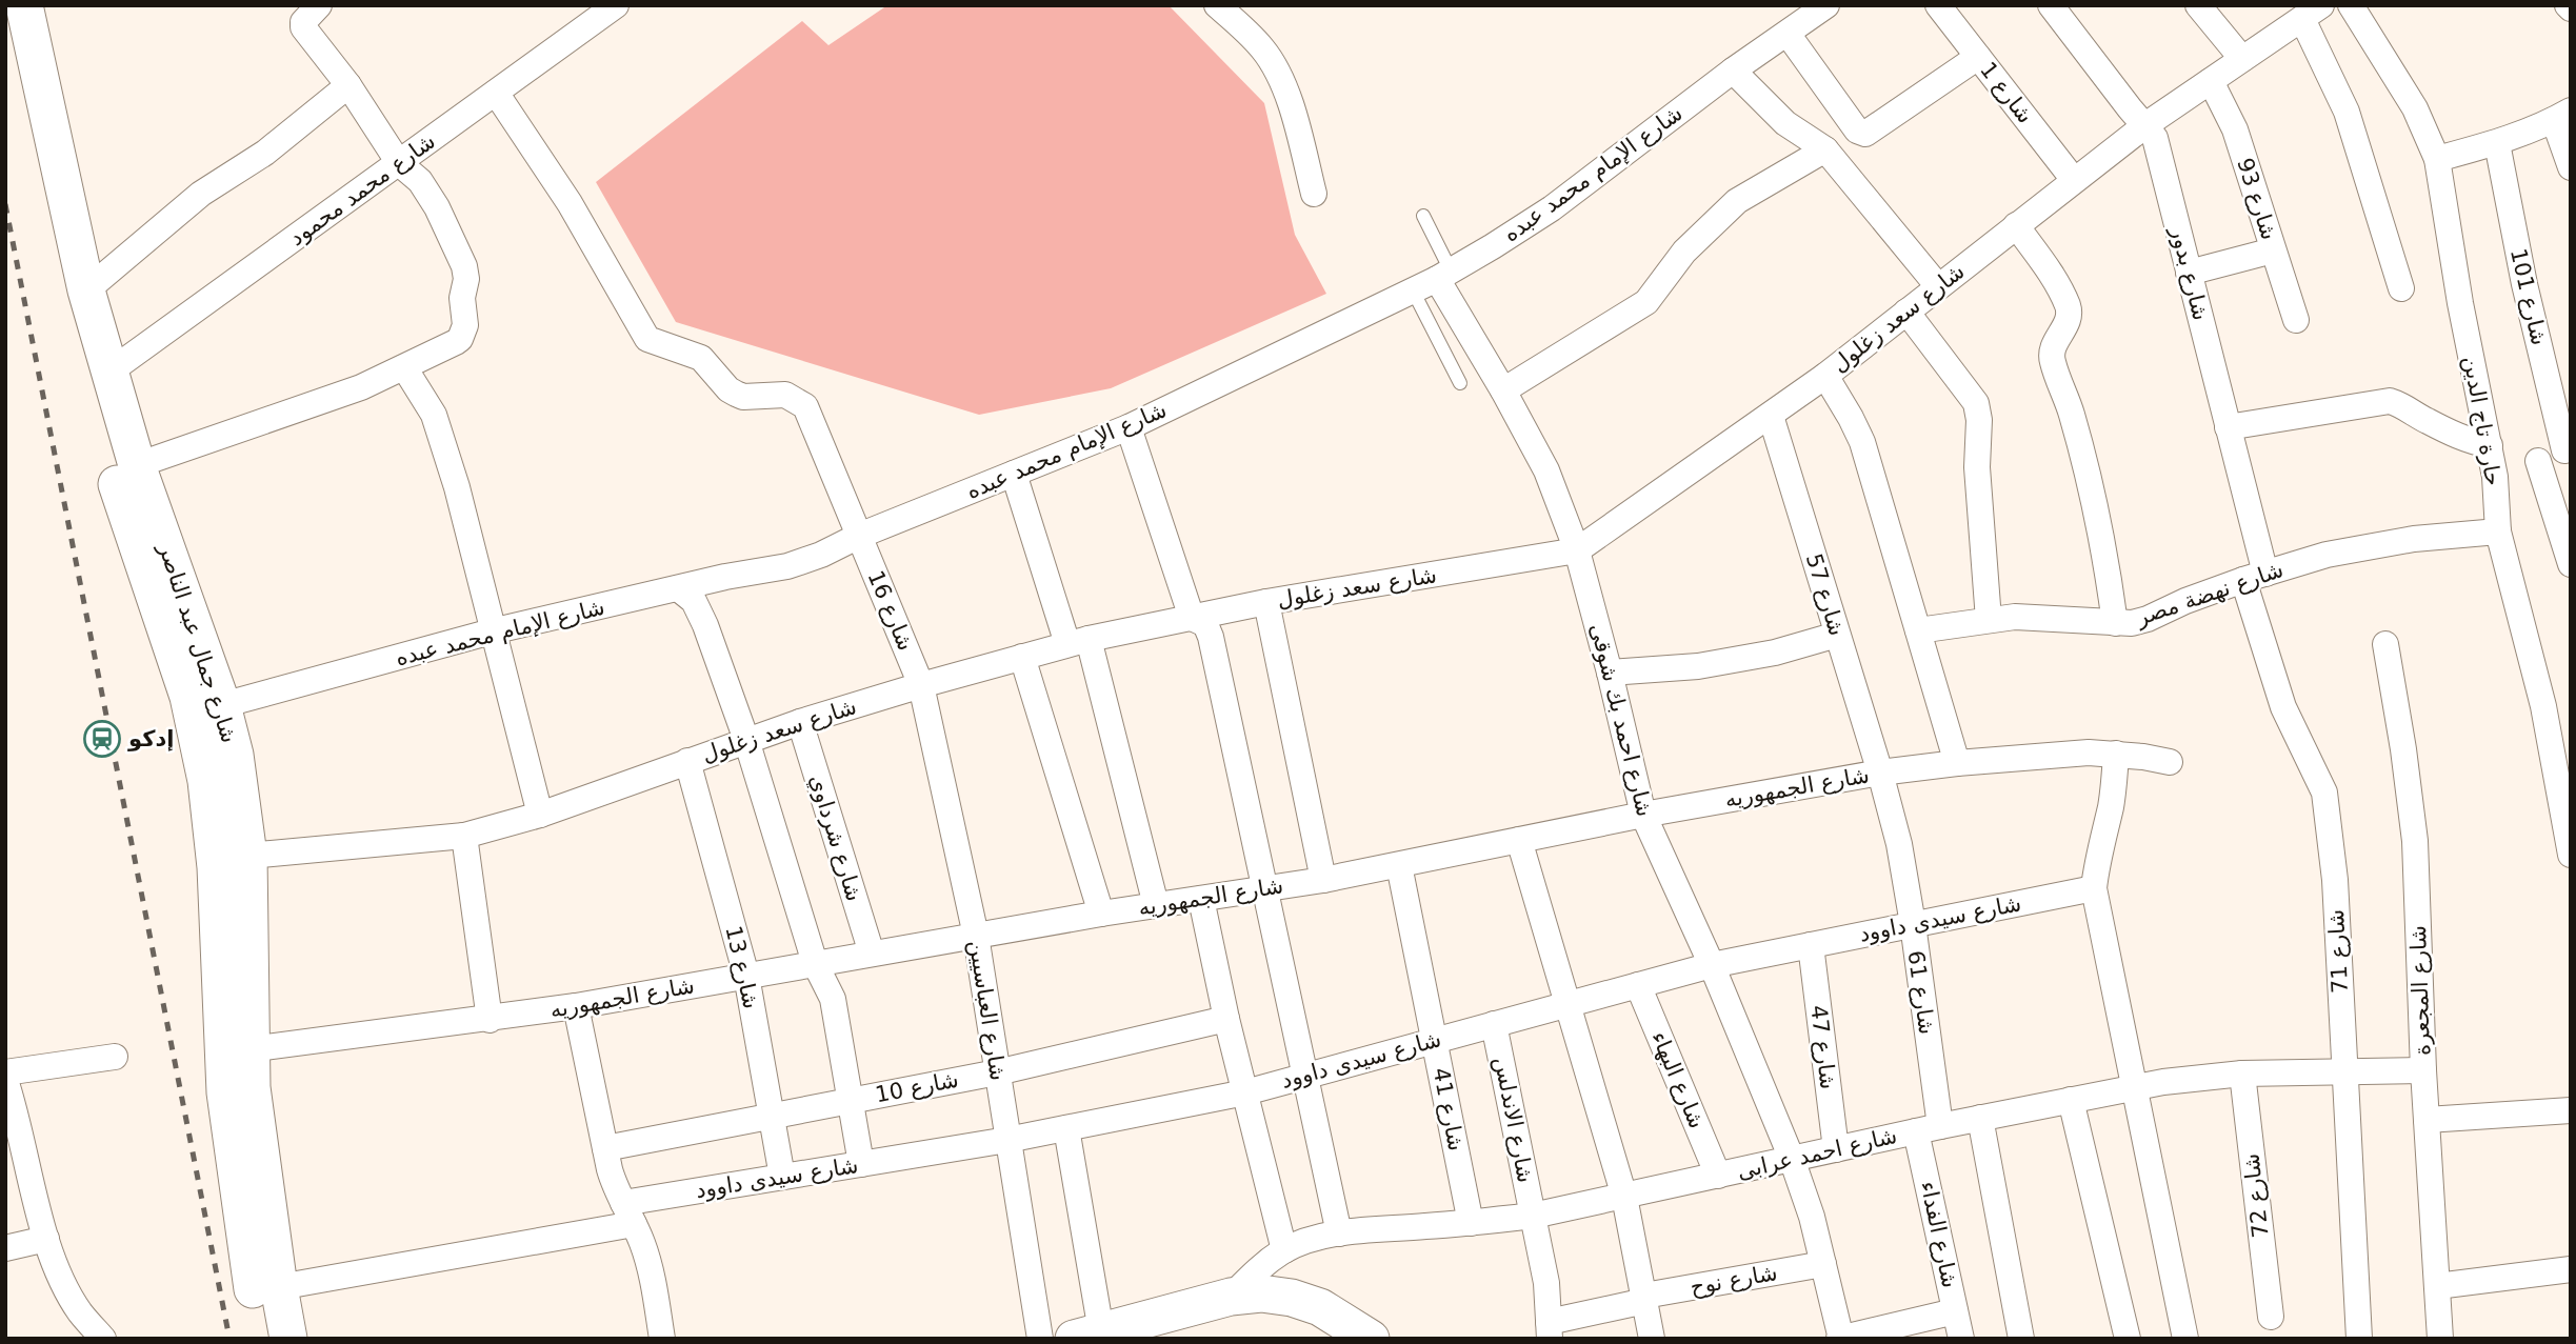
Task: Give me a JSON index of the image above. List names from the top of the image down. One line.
{"streets":{"main road":["شارع جمال عبد الناصر"],"street":["شارع 1","شارع الإمام محمد عبده","شارع محمد محمود","شارع 93","شارع بدور","شارع 101","شارع سعد زغلول","حارة تاج الدين","شارع نهضة مصر","شارع 57","شارع 16","شارع احمد بك شوقى","شارع الجمهوريه","شارع شرداوي","شارع سيدى داوود","شارع 71","شارع 13","شارع المجعرة","شارع 61","شارع العباسيين","شارع 47","شارع البهاء","شارع 10","شارع 41","شارع الاندلس","شارع احمد عرابى","شارع 72","شارع الفداء","شارع نوح"]},"crossings":[["شارع 1","شارع سعد زغلول"],["شارع الإمام محمد عبده","شارع 16"],["شارع الإمام محمد عبده","شارع جمال عبد الناصر"],["شارع الإمام محمد عبده","شارع احمد بك شوقى"],["شارع محمد محمود","شارع 16"],["شارع محمد محمود","شارع جمال عبد الناصر"],["شارع 93","شارع سعد زغلول"],["شارع بدور","شارع سعد زغلول"],["شارع بدور","شارع نهضة مصر"],["شارع بدور","شارع 71"],["شارع سعد زغلول","شارع 57"],["شارع سعد زغلول","شارع 16"],["شارع سعد زغلول","شارع جمال عبد الناصر"],["شارع سعد زغلول","شارع احمد بك شوقى"],["شارع سعد زغلول","شارع شرداوي"],["شارع سعد زغلول","شارع 13"],["شارع سعد زغلول","شارع العباسيين"],["حارة تاج الدين","شارع نهضة مصر"],["شارع نهضة مصر","شارع 71"],["شارع 57","شارع الجمهوريه"],["شارع 57","شارع 61"],["شارع 16","شارع العباسيين"],["شارع جمال عبد الناصر","شارع الجمهوريه"],["شارع جمال عبد الناصر","شارع سيدى داوود"],["شارع احمد بك شوقى","شارع الجمهوريه"],["شارع احمد بك شوقى","شارع سيدى داوود"],["شارع احمد بك شوقى","شارع احمد عرابى"],["شارع احمد بك شوقى","شارع نوح"],["شارع الجمهوريه","شارع شرداوي"],["شارع الجمهوريه","شارع 13"],["شارع الجمهوريه","شارع 61"],["شارع الجمهوريه","شارع العباسيين"],["شارع الجمهوريه","شارع 41"],["شارع سيدى داوود","شارع 13"],["شارع سيدى داوود","شارع 61"],["شارع سيدى داوود","شارع العباسيين"],["شارع سيدى داوود","شارع 47"],["شارع سيدى داوود","شارع البهاء"],["شارع سيدى داوود","شارع 41"],["شارع سيدى داوود","شارع الاندلس"],["شارع 71","شارع احمد عرابى"],["شارع 13","شارع 10"],["شارع المجعرة","شارع احمد عرابى"],["شارع 61","شارع احمد عرابى"],["شارع 61","شارع الفداء"],["شارع العباسيين","شارع 10"],["شارع 47","شارع احمد عرابى"],["شارع البهاء","شارع احمد عرابى"],["شارع 41","شارع احمد عرابى"],["شارع الاندلس","شارع احمد عرابى"],["شارع الاندلس","شارع نوح"],["شارع احمد عرابى","شارع 72"],["شارع احمد عرابى","شارع الفداء"]],"places":{"station":["إدكو"]}}
